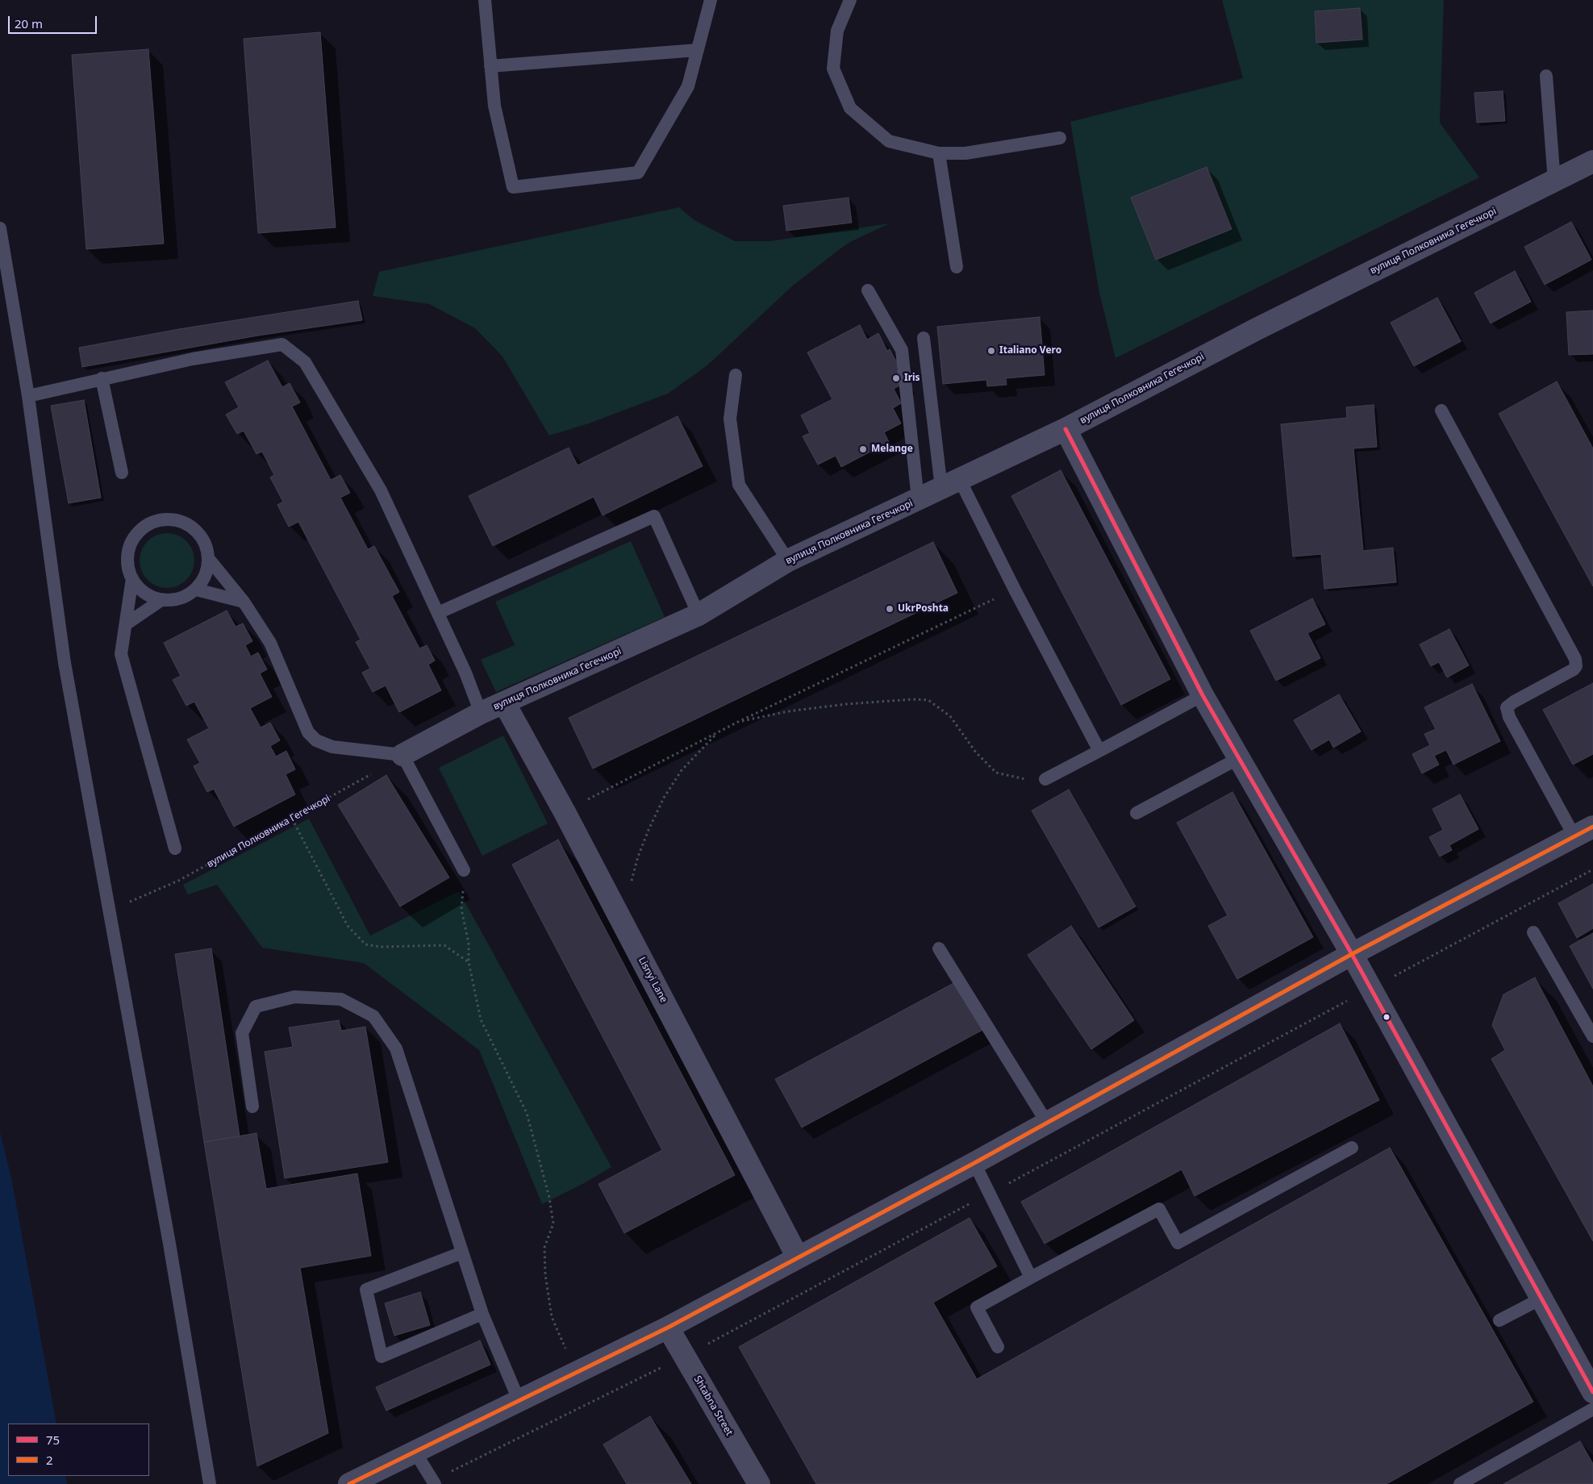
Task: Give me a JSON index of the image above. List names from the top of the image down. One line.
{"streets":{"street":["вулиця Полковника Гегечкорі","Lisnyi Lane","Shtabna Street"]},"crossings":[["вулиця Полковника Гегечкорі","Lisnyi Lane"]],"places":["Italiano Vero","Iris","Melange","UkrPoshta"],"lines":["transit line 75","transit line 2"],"legend":["75","2"],"scale_bar":"20 m"}
